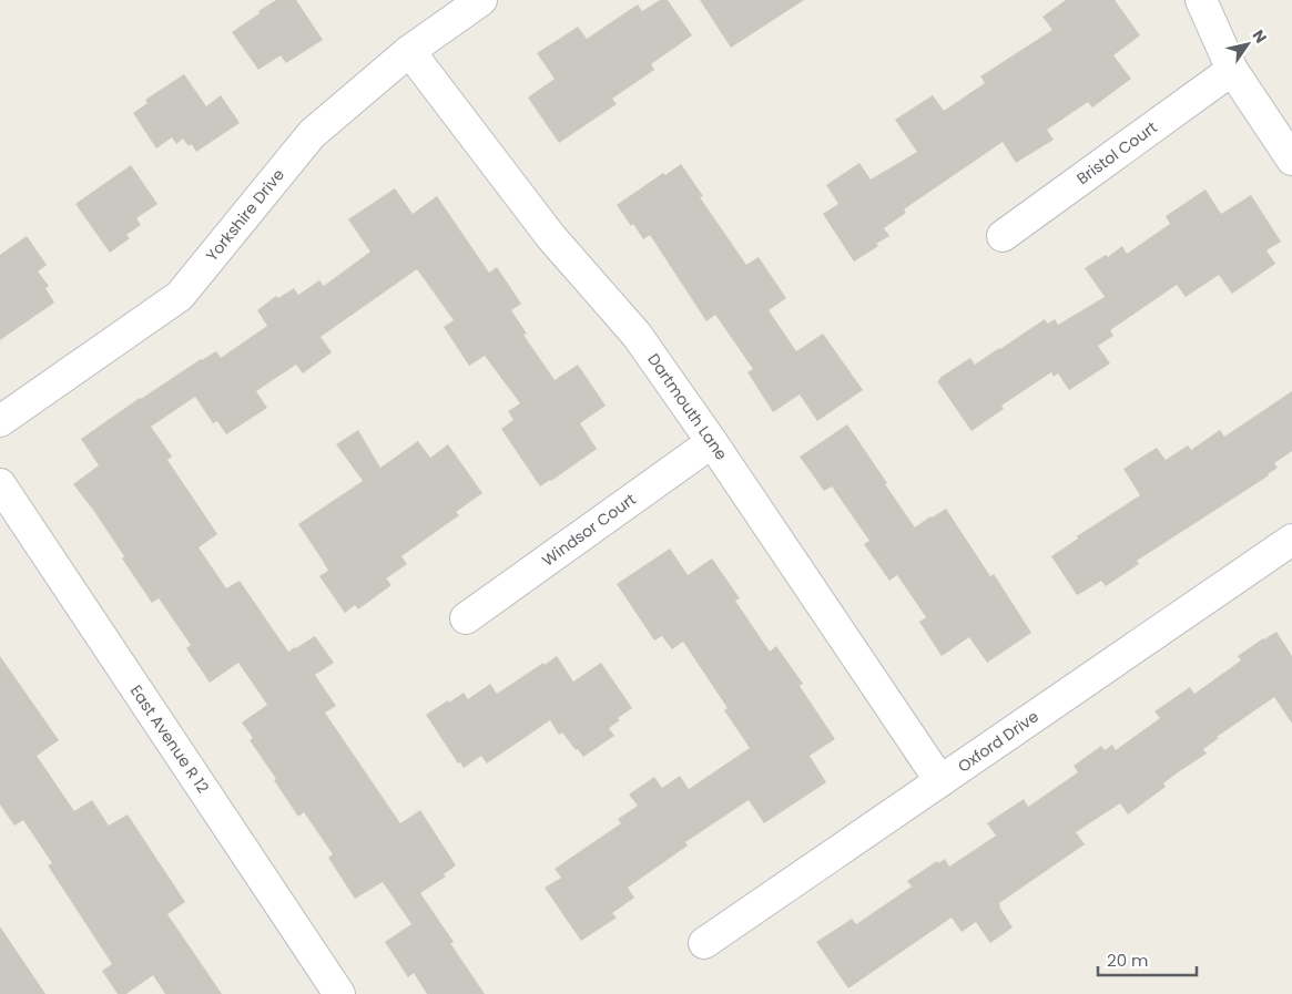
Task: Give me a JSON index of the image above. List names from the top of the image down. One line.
{"streets":{"street":["Bristol Court","Yorkshire Drive","Dartmouth Lane","Windsor Court","East Avenue R 12","Oxford Drive"]},"crossings":[["Yorkshire Drive","Dartmouth Lane"],["Dartmouth Lane","Windsor Court"],["Dartmouth Lane","Oxford Drive"]],"scale_bar":"20 m","north":"top right"}
